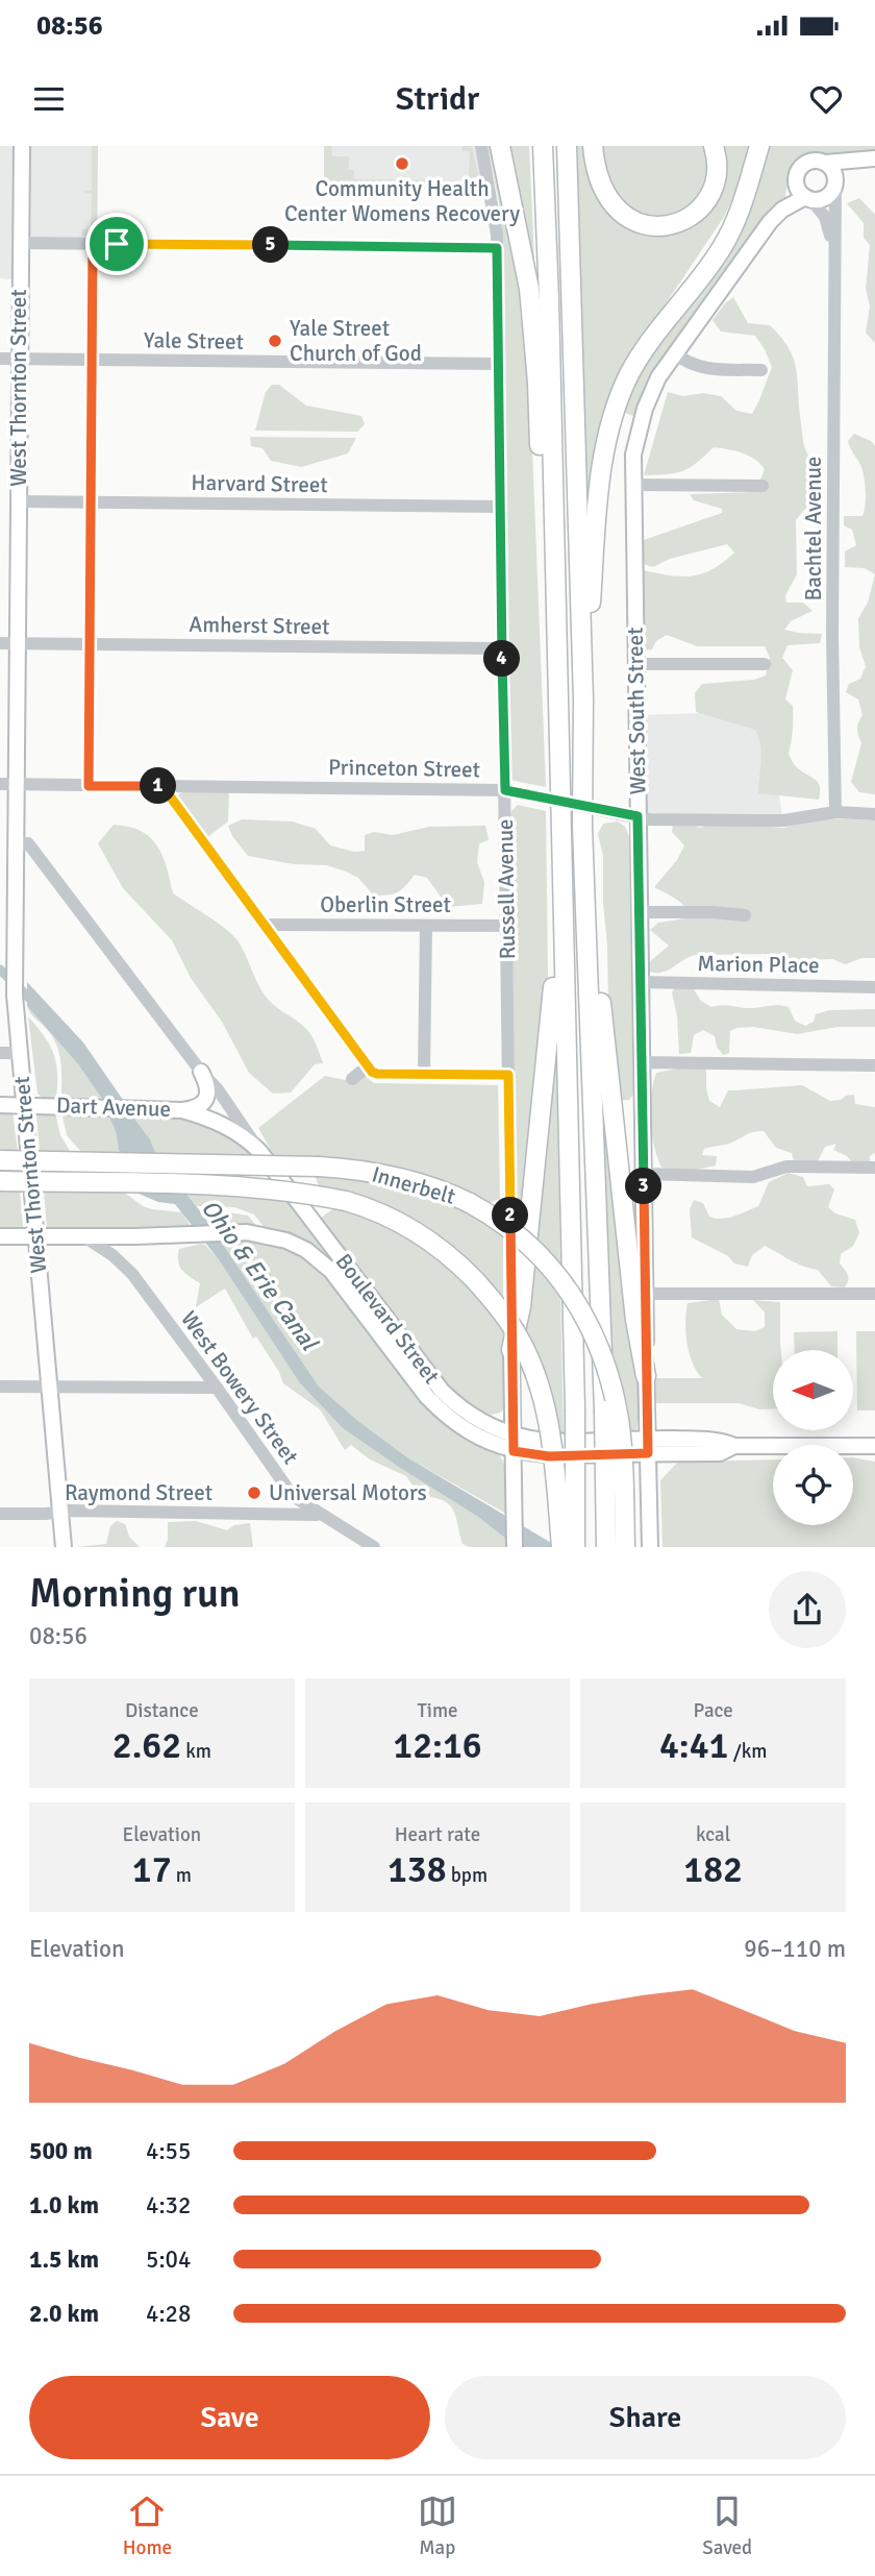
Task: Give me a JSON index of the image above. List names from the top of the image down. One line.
{"streets":{"highway":["Innerbelt"],"main road":["West Thornton Street","West South Street","Russell Avenue","Dart Avenue","Boulevard Street"],"street":["Yale Street","Harvard Street","Bachtel Avenue","Amherst Street","Princeton Street","Oberlin Street","Marion Place","West Bowery Street","Raymond Street"]},"crossings":[["Yale Street","West Thornton Street"],["Yale Street","Russell Avenue"],["West Thornton Street","Harvard Street"],["West Thornton Street","Amherst Street"],["West Thornton Street","Princeton Street"],["West Thornton Street","Dart Avenue"],["West Thornton Street","Boulevard Street"],["West Thornton Street","Raymond Street"],["Harvard Street","Russell Avenue"],["Bachtel Avenue","West South Street"],["Bachtel Avenue","Princeton Street"],["Amherst Street","Russell Avenue"],["West South Street","Princeton Street"],["West South Street","Marion Place"],["West South Street","Boulevard Street"],["Princeton Street","Russell Avenue"],["Russell Avenue","Oberlin Street"],["Russell Avenue","Boulevard Street"],["Dart Avenue","Boulevard Street"],["Boulevard Street","West Bowery Street"],["West Bowery Street","Raymond Street"]],"water":["Ohio & Erie Canal"],"places":["Community Health Center Womens Recovery","Yale Street Church of God","Universal Motors"],"north":"left","page":{"status":"08:56","header":"Stridr","pins":["5","4","1","3","2"],"heading":["Morning run","08:56"],"stats":[["Distance","2.62 km"],["Time","12:16"],["Pace","4:41 /km"],["Elevation","17 m"],["Heart rate","138 bpm"],["kcal","182"]],"chart":["Elevation","96–110 m"],"list":[{"name":"500 m","note":"4:55"},{"name":"1.0 km","note":"4:32"},{"name":"1.5 km","note":"5:04"},{"name":"2.0 km","note":"4:28"}],"buttons":["Save","Share"],"tabs":["Home","Map","Saved"]}}
